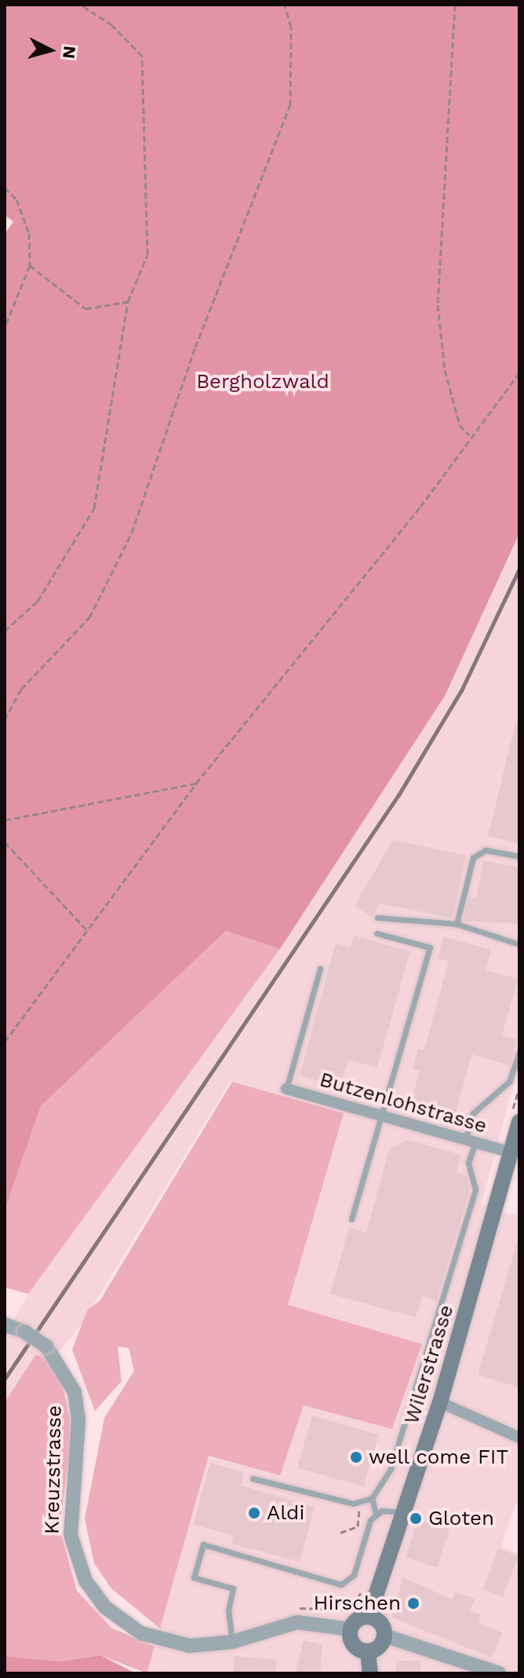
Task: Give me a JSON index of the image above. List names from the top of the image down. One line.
{"streets":{"main road":["Wilerstrasse"],"street":["Butzenlohstrasse","Kreuzstrasse"]},"crossings":[["Butzenlohstrasse","Wilerstrasse"],["Wilerstrasse","Kreuzstrasse"]],"parks":["Bergholzwald"],"places":["well come FIT","Aldi","Gloten","Hirschen"],"north":"right"}
